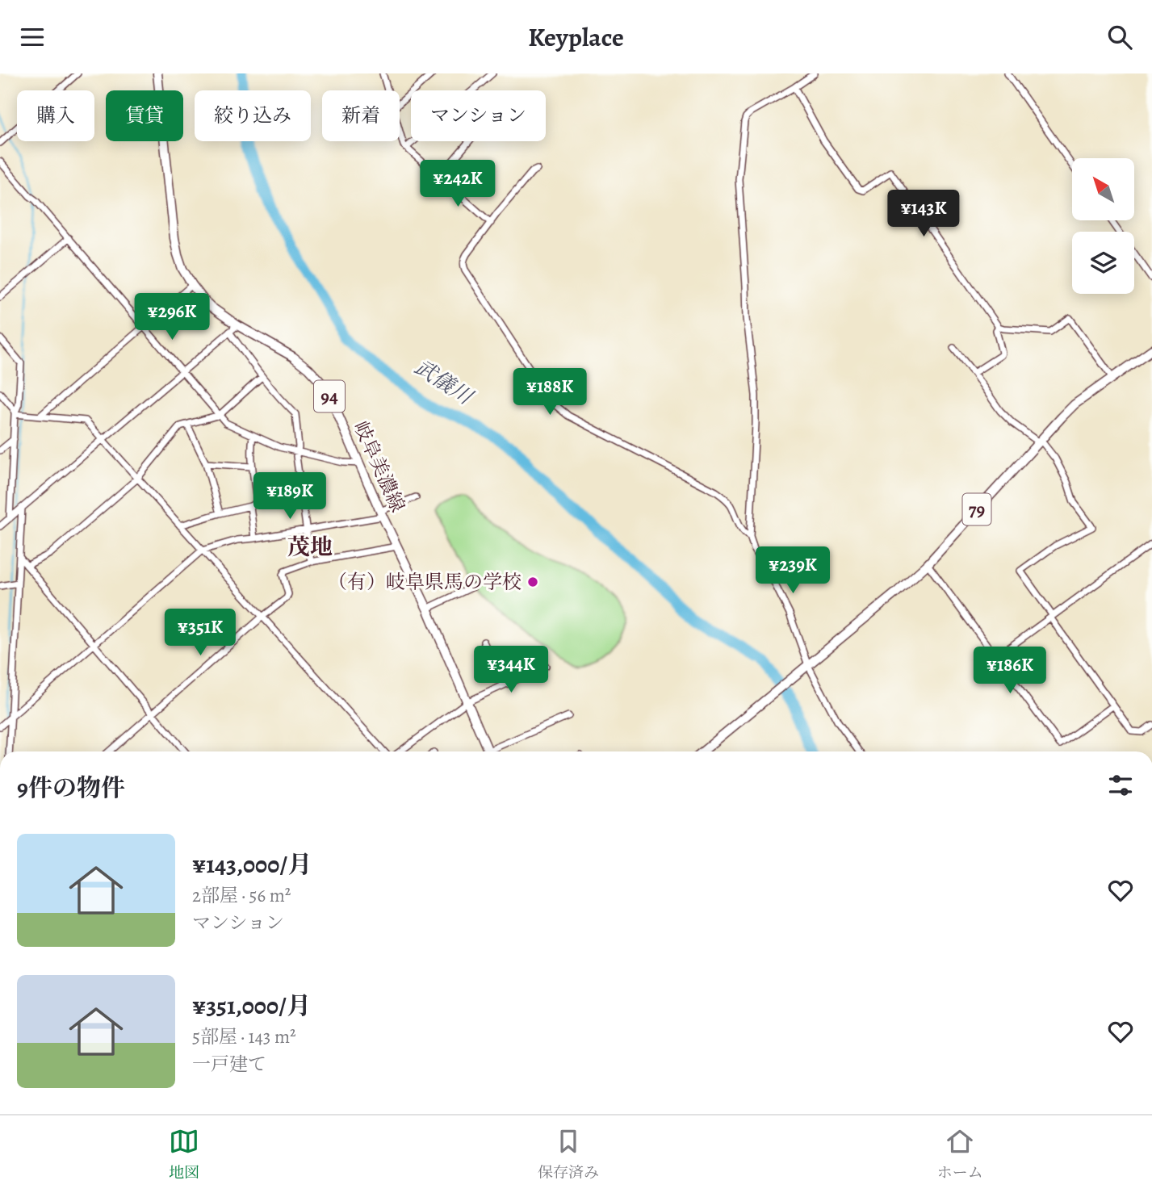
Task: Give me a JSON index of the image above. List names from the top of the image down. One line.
{"streets":{"main road":["94","岐阜美濃線","79"]},"districts":["茂地"],"water":["武儀川"],"places":["（有）岐阜県馬の学校"],"north":"top left","page":{"header":"Keyplace","chip":["購入","賃貸","絞り込み","新着","マンション"],"price":["¥242K","¥143K","¥296K","¥188K","¥189K","¥239K","¥351K","¥344K","¥186K"],"heading":"9件の物件","list":[{"name":"¥143,000/月","note":"2部屋 · 56 m² · マンション"},{"name":"¥351,000/月","note":"5部屋 · 143 m² · 一戸建て"}],"tabs":["地図","保存済み","ホーム"]}}
